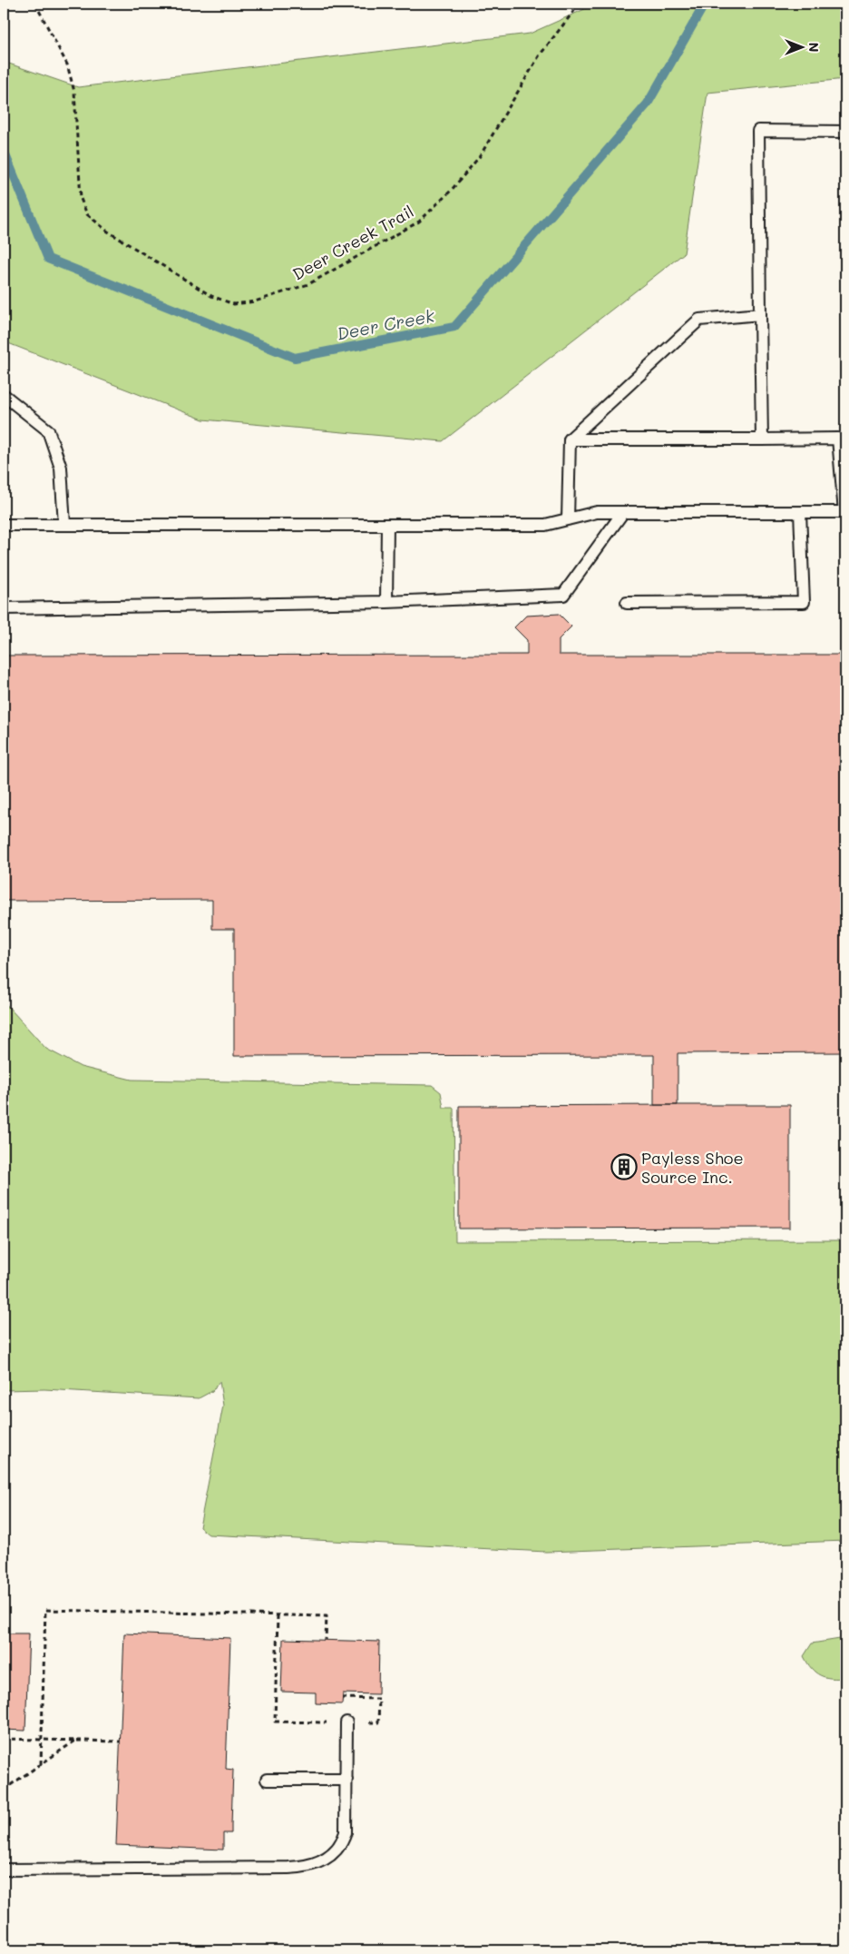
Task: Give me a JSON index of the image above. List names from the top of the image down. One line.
{"streets":{"path":["Deer Creek Trail"]},"water":["Deer Creek"],"places":{"building":["Payless Shoe Source Inc."]},"north":"right"}
